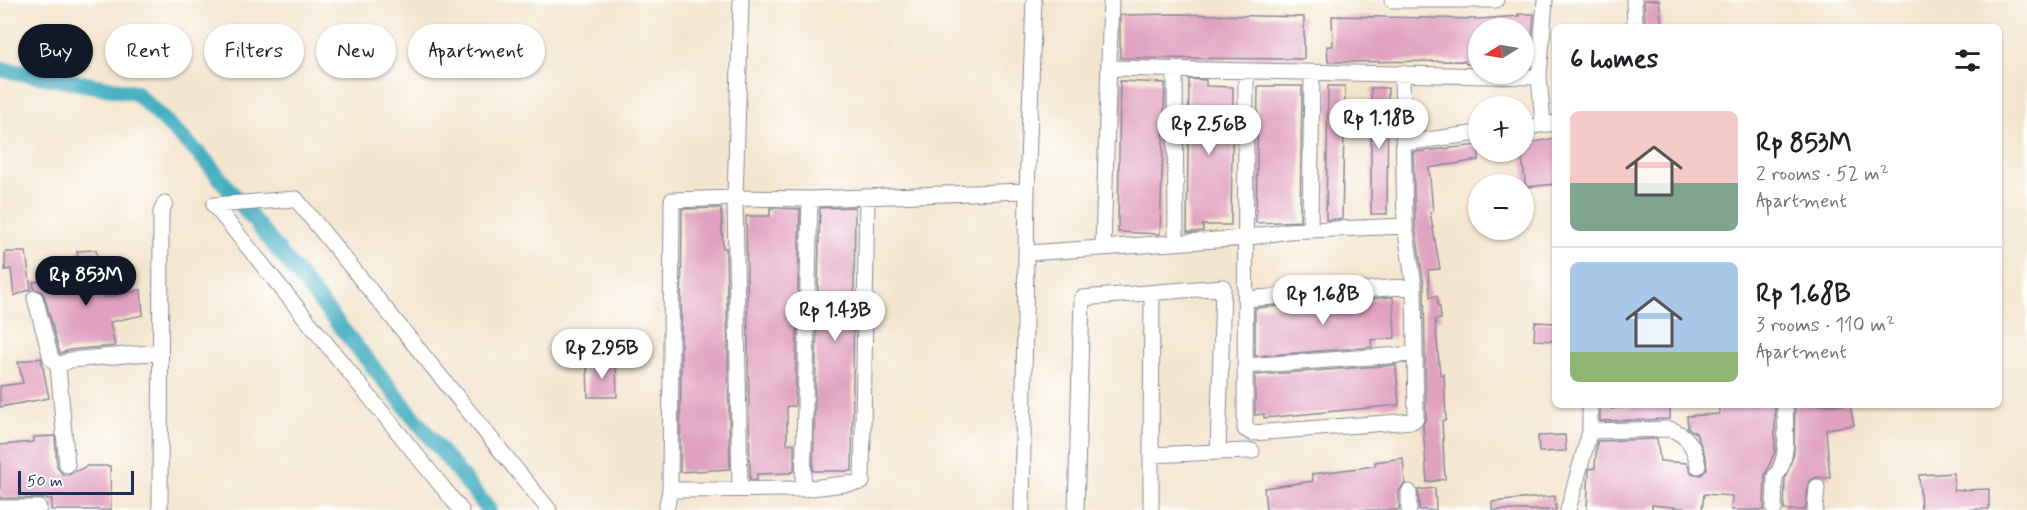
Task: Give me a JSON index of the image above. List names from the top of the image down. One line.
{"scale_bar":"50 m","north":"left","page":{"map_buttons":["+","−"],"chip":["Buy","Rent","Filters","New","Apartment"],"heading":"6 homes","list":[{"name":"Rp 853M","note":"2 rooms · 52 m² · Apartment"},{"name":"Rp 1.68B","note":"3 rooms · 110 m² · Apartment"}],"price":["Rp 1.18B","Rp 2.56B","Rp 853M","Rp 1.68B","Rp 1.43B","Rp 2.95B"],"scale":"50 m"}}
